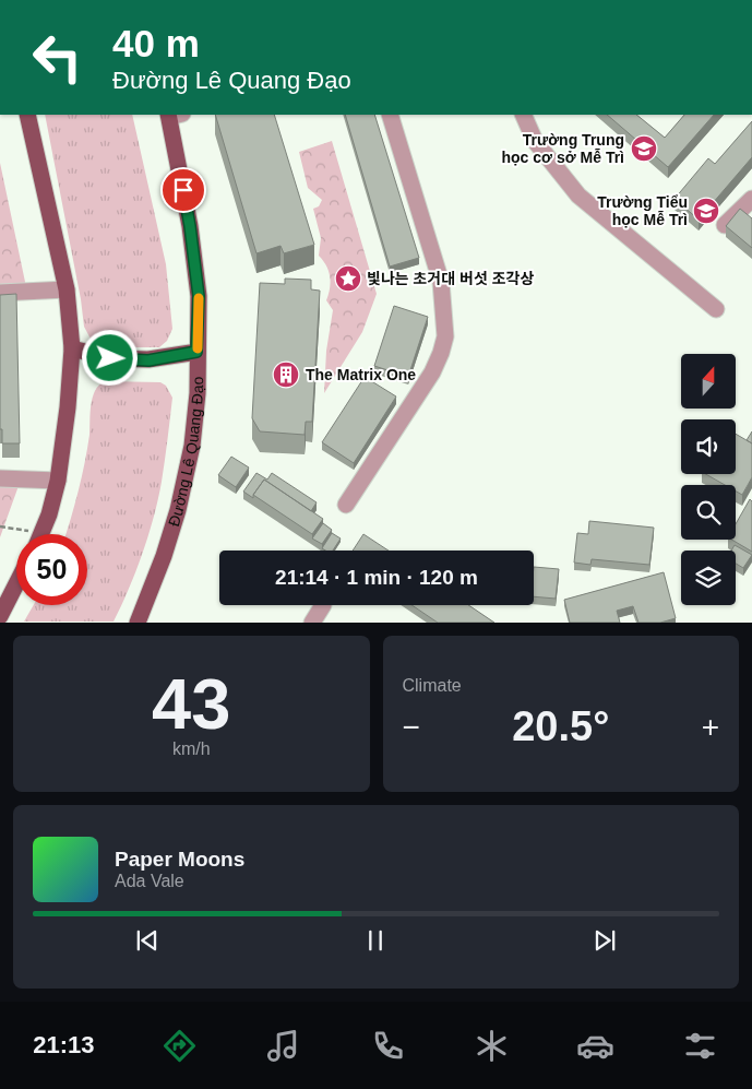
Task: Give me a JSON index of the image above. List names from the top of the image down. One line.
{"streets":{"main road":["Đường Lê Quang Đạo"]},"places":{"school or university":["Trường Trung học cơ sở Mễ Trì","Trường Tiểu học Mễ Trì"],"place":["빛나는 초거대 버섯 조각상"],"building":["The Matrix One"]},"north":"top","page":{"turn":["40 m","Đường Lê Quang Đạo"],"limit":"50","trip":"21:14 · 1 min · 120 m","tile":[["43","km/h"],"Climate"],"heat":["−","20.5°","+"],"song":["Paper Moons","Ada Vale"],"tabs":"21:13"}}
